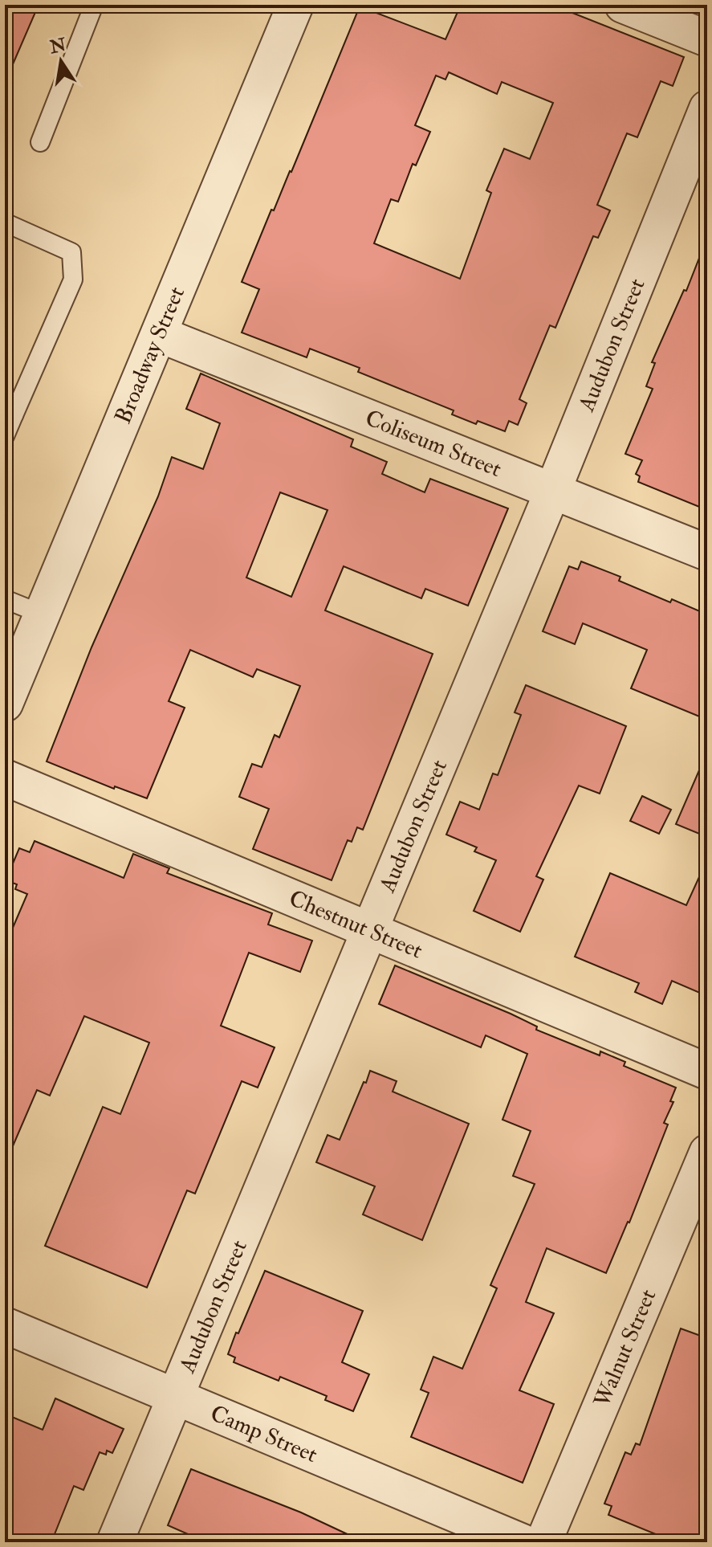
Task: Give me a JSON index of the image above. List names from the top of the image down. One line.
{"streets":{"street":["Audubon Street","Broadway Street","Coliseum Street","Chestnut Street","Walnut Street","Camp Street"]},"crossings":[["Audubon Street","Coliseum Street"],["Audubon Street","Chestnut Street"],["Audubon Street","Camp Street"],["Broadway Street","Coliseum Street"]],"north":"top"}
